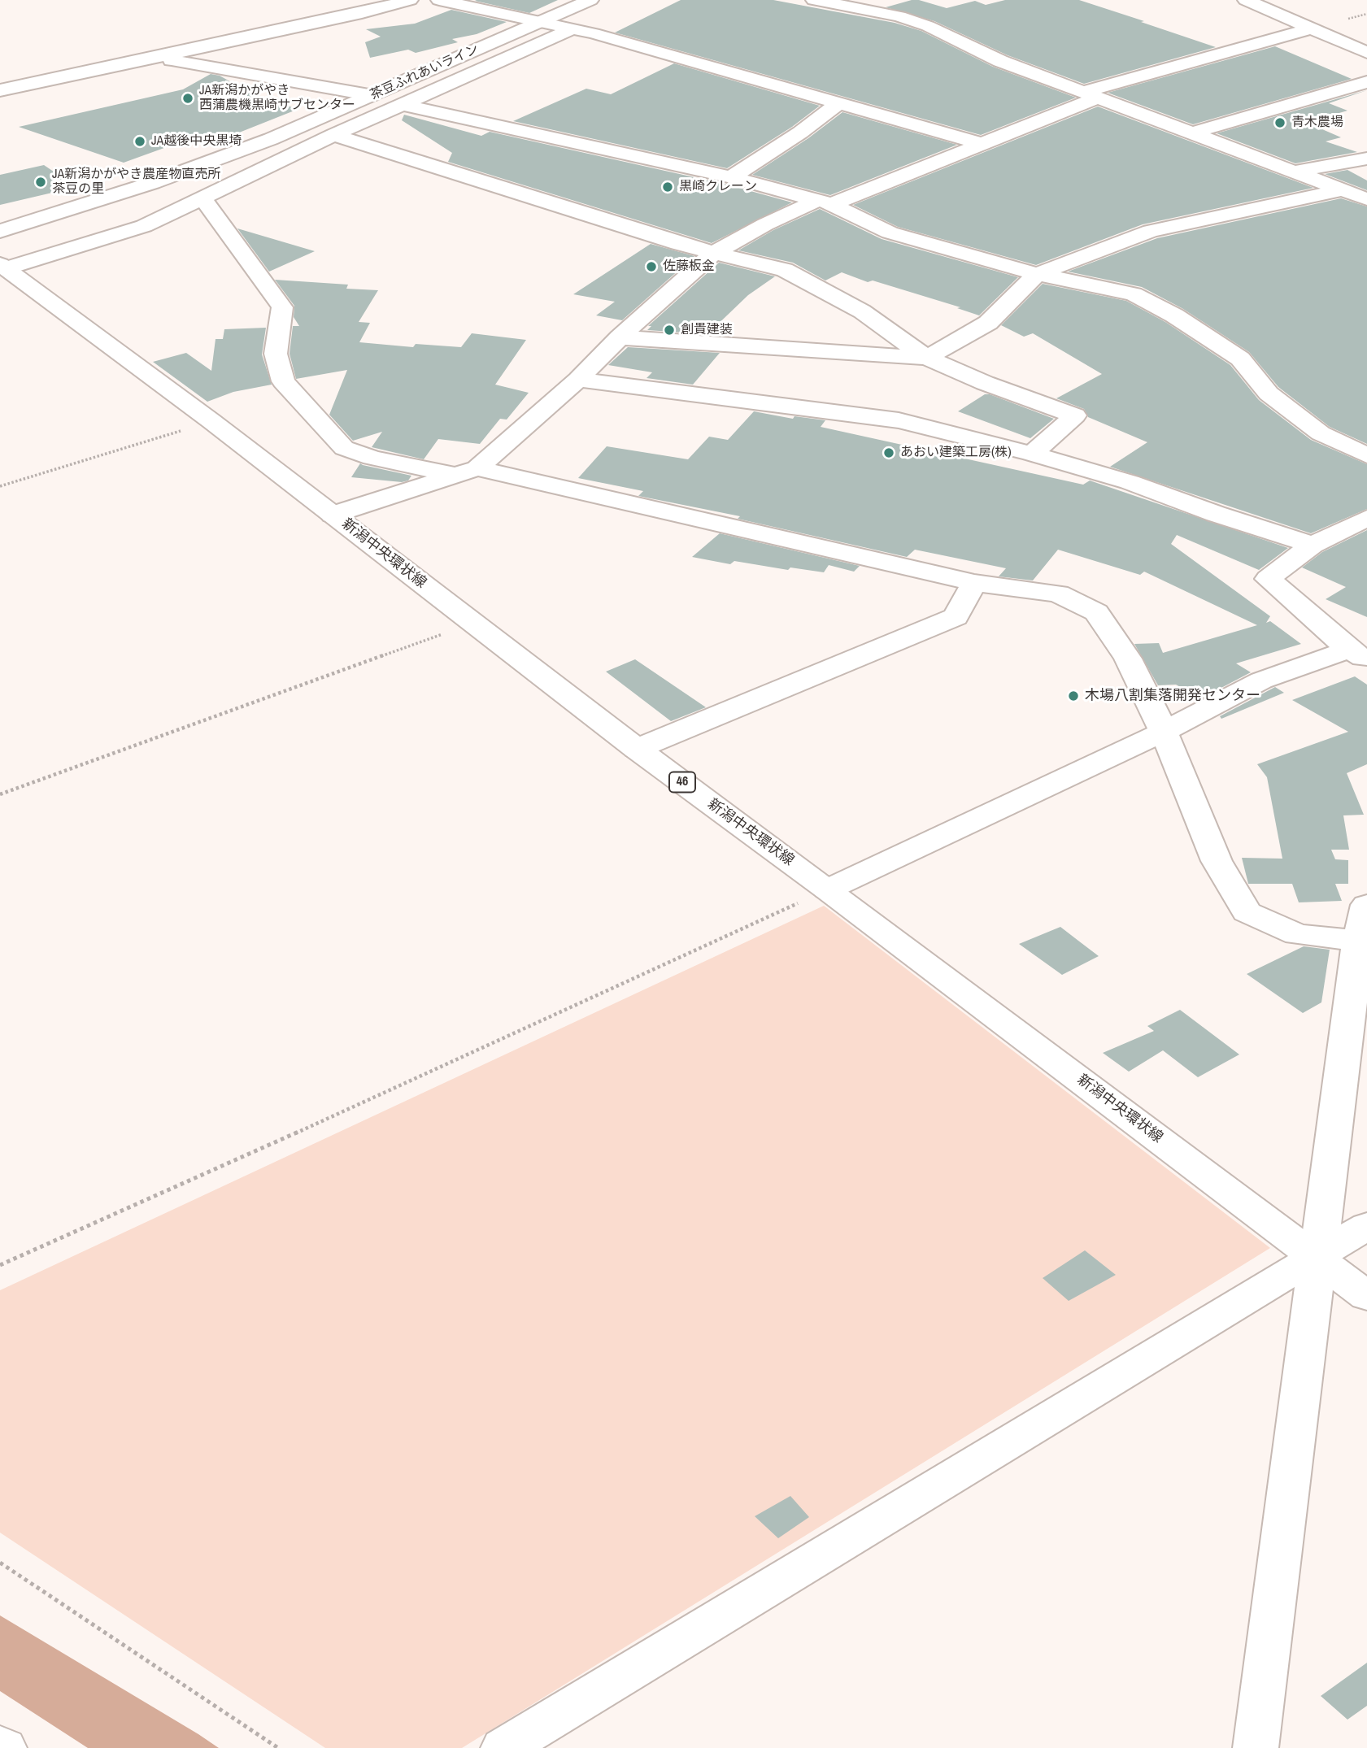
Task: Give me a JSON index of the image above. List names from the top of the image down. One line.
{"streets":{"main road":["茶豆ふれあいライン","新潟中央環状線","46"]},"places":["JA新潟かがやき 西蒲農機黒崎サブセンター","青木農場","JA越後中央黒埼","JA新潟かがやき農産物直売所 茶豆の里","黒崎クレーン","佐藤板金","創貴建装","あおい建築工房(株)","木場八割集落開発センター"]}
